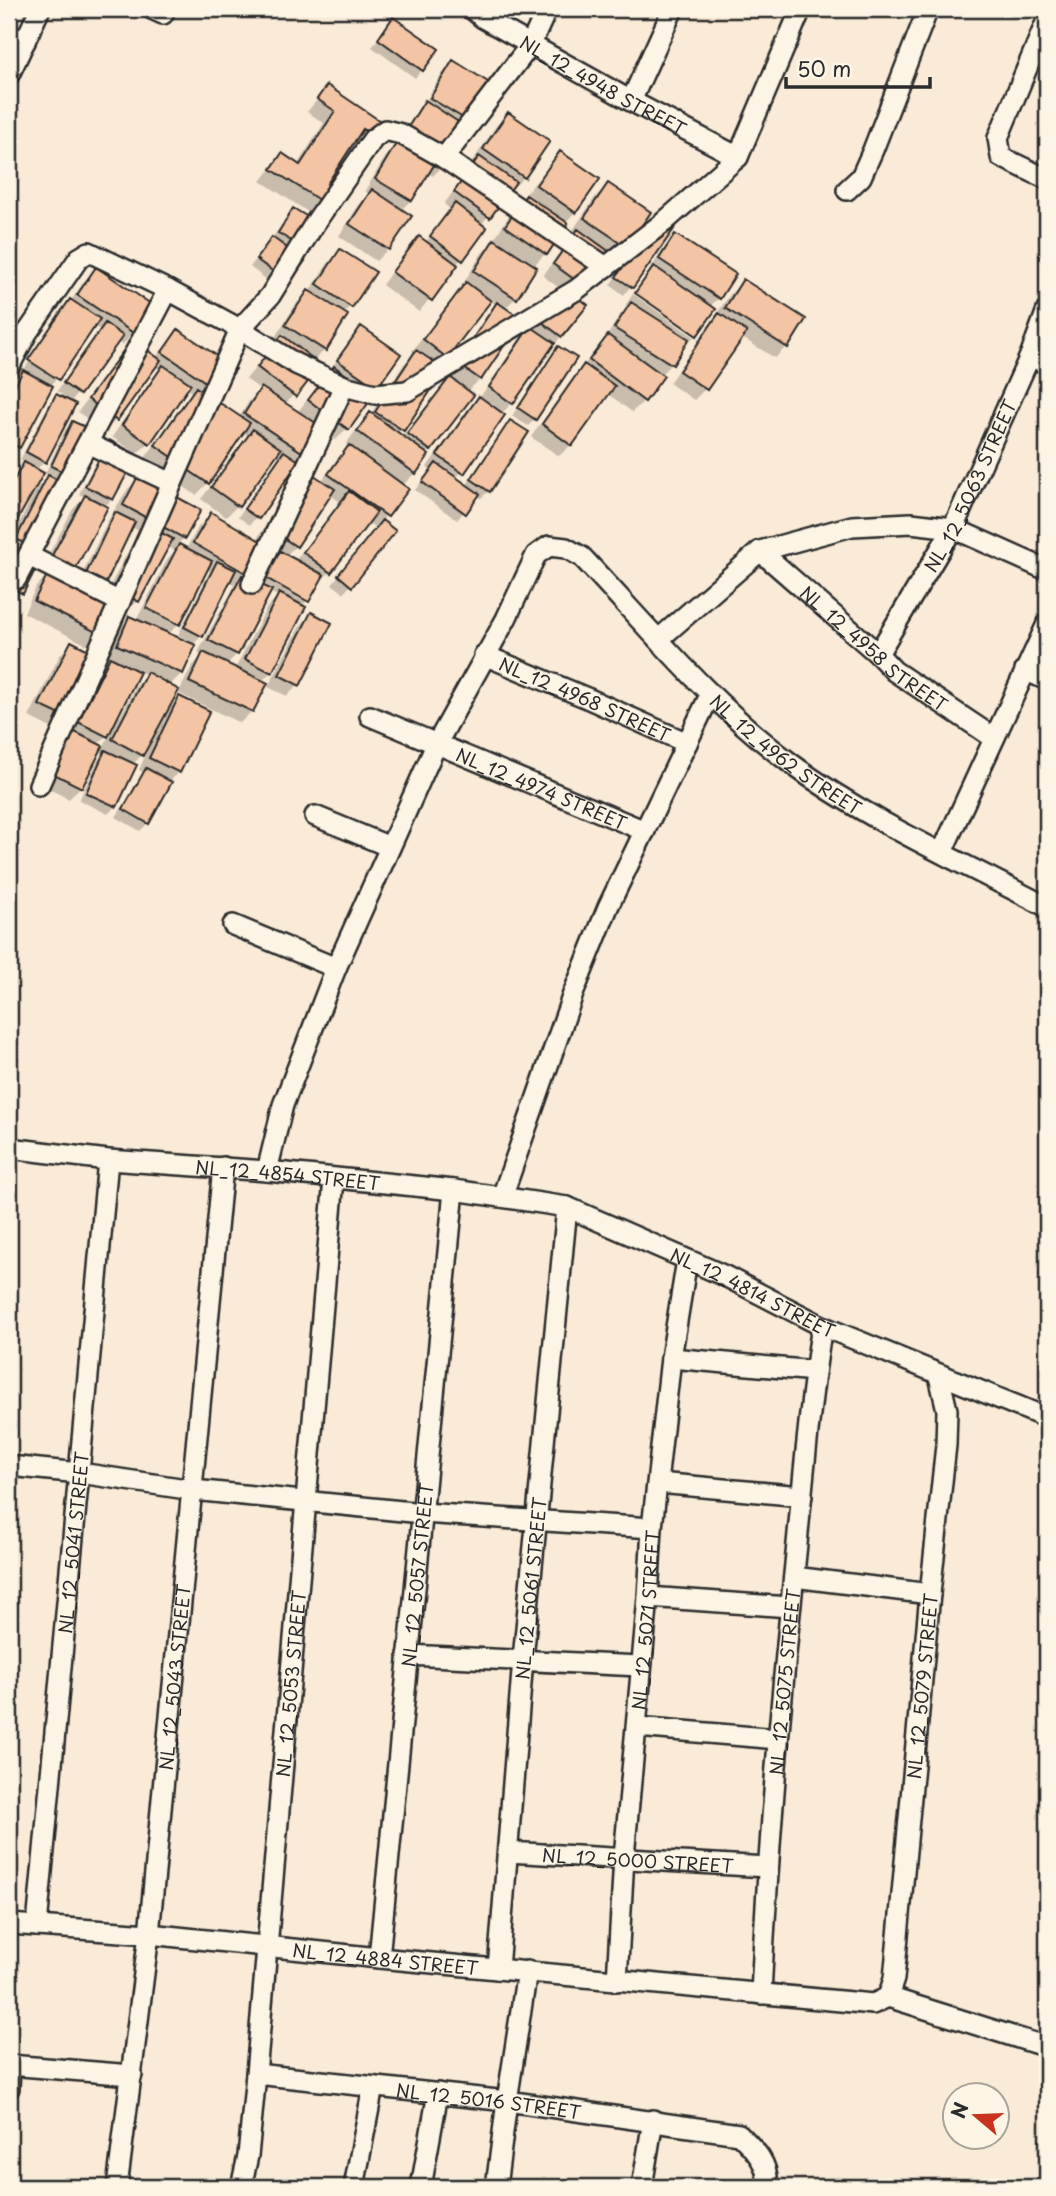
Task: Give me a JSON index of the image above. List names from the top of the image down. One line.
{"streets":{"street":["NL_12_4948 STREET","NL_12_5063 STREET","NL_12_4958 STREET","NL_12_4968 STREET","NL_12_4962 STREET","NL_12_4974 STREET","NL_12_4854 STREET","NL_12_4814 STREET","NL_12_5041 STREET","NL_12_5057 STREET","NL_12_5061 STREET","NL_12_5071 STREET","NL_12_5043 STREET","NL_12_5075 STREET","NL_12_5053 STREET","NL_12_5079 STREET","NL_12_5000 STREET","NL_12_4884 STREET","NL_12_5016 STREET"]},"crossings":[["NL_12_5063 STREET","NL_12_4958 STREET"],["NL_12_4968 STREET","NL_12_4962 STREET"],["NL_12_4854 STREET","NL_12_4814 STREET"],["NL_12_4854 STREET","NL_12_5041 STREET"],["NL_12_4854 STREET","NL_12_5057 STREET"],["NL_12_4854 STREET","NL_12_5061 STREET"],["NL_12_4854 STREET","NL_12_5043 STREET"],["NL_12_4854 STREET","NL_12_5053 STREET"],["NL_12_4814 STREET","NL_12_5061 STREET"],["NL_12_4814 STREET","NL_12_5071 STREET"],["NL_12_4814 STREET","NL_12_5075 STREET"],["NL_12_4814 STREET","NL_12_5079 STREET"],["NL_12_5041 STREET","NL_12_4884 STREET"],["NL_12_5057 STREET","NL_12_4884 STREET"],["NL_12_5061 STREET","NL_12_5000 STREET"],["NL_12_5061 STREET","NL_12_4884 STREET"],["NL_12_5071 STREET","NL_12_5000 STREET"],["NL_12_5071 STREET","NL_12_4884 STREET"],["NL_12_5043 STREET","NL_12_4884 STREET"],["NL_12_5075 STREET","NL_12_5000 STREET"],["NL_12_5075 STREET","NL_12_4884 STREET"],["NL_12_5053 STREET","NL_12_4884 STREET"],["NL_12_5053 STREET","NL_12_5016 STREET"],["NL_12_5079 STREET","NL_12_4884 STREET"]],"scale_bar":"50 m","north":"left"}
